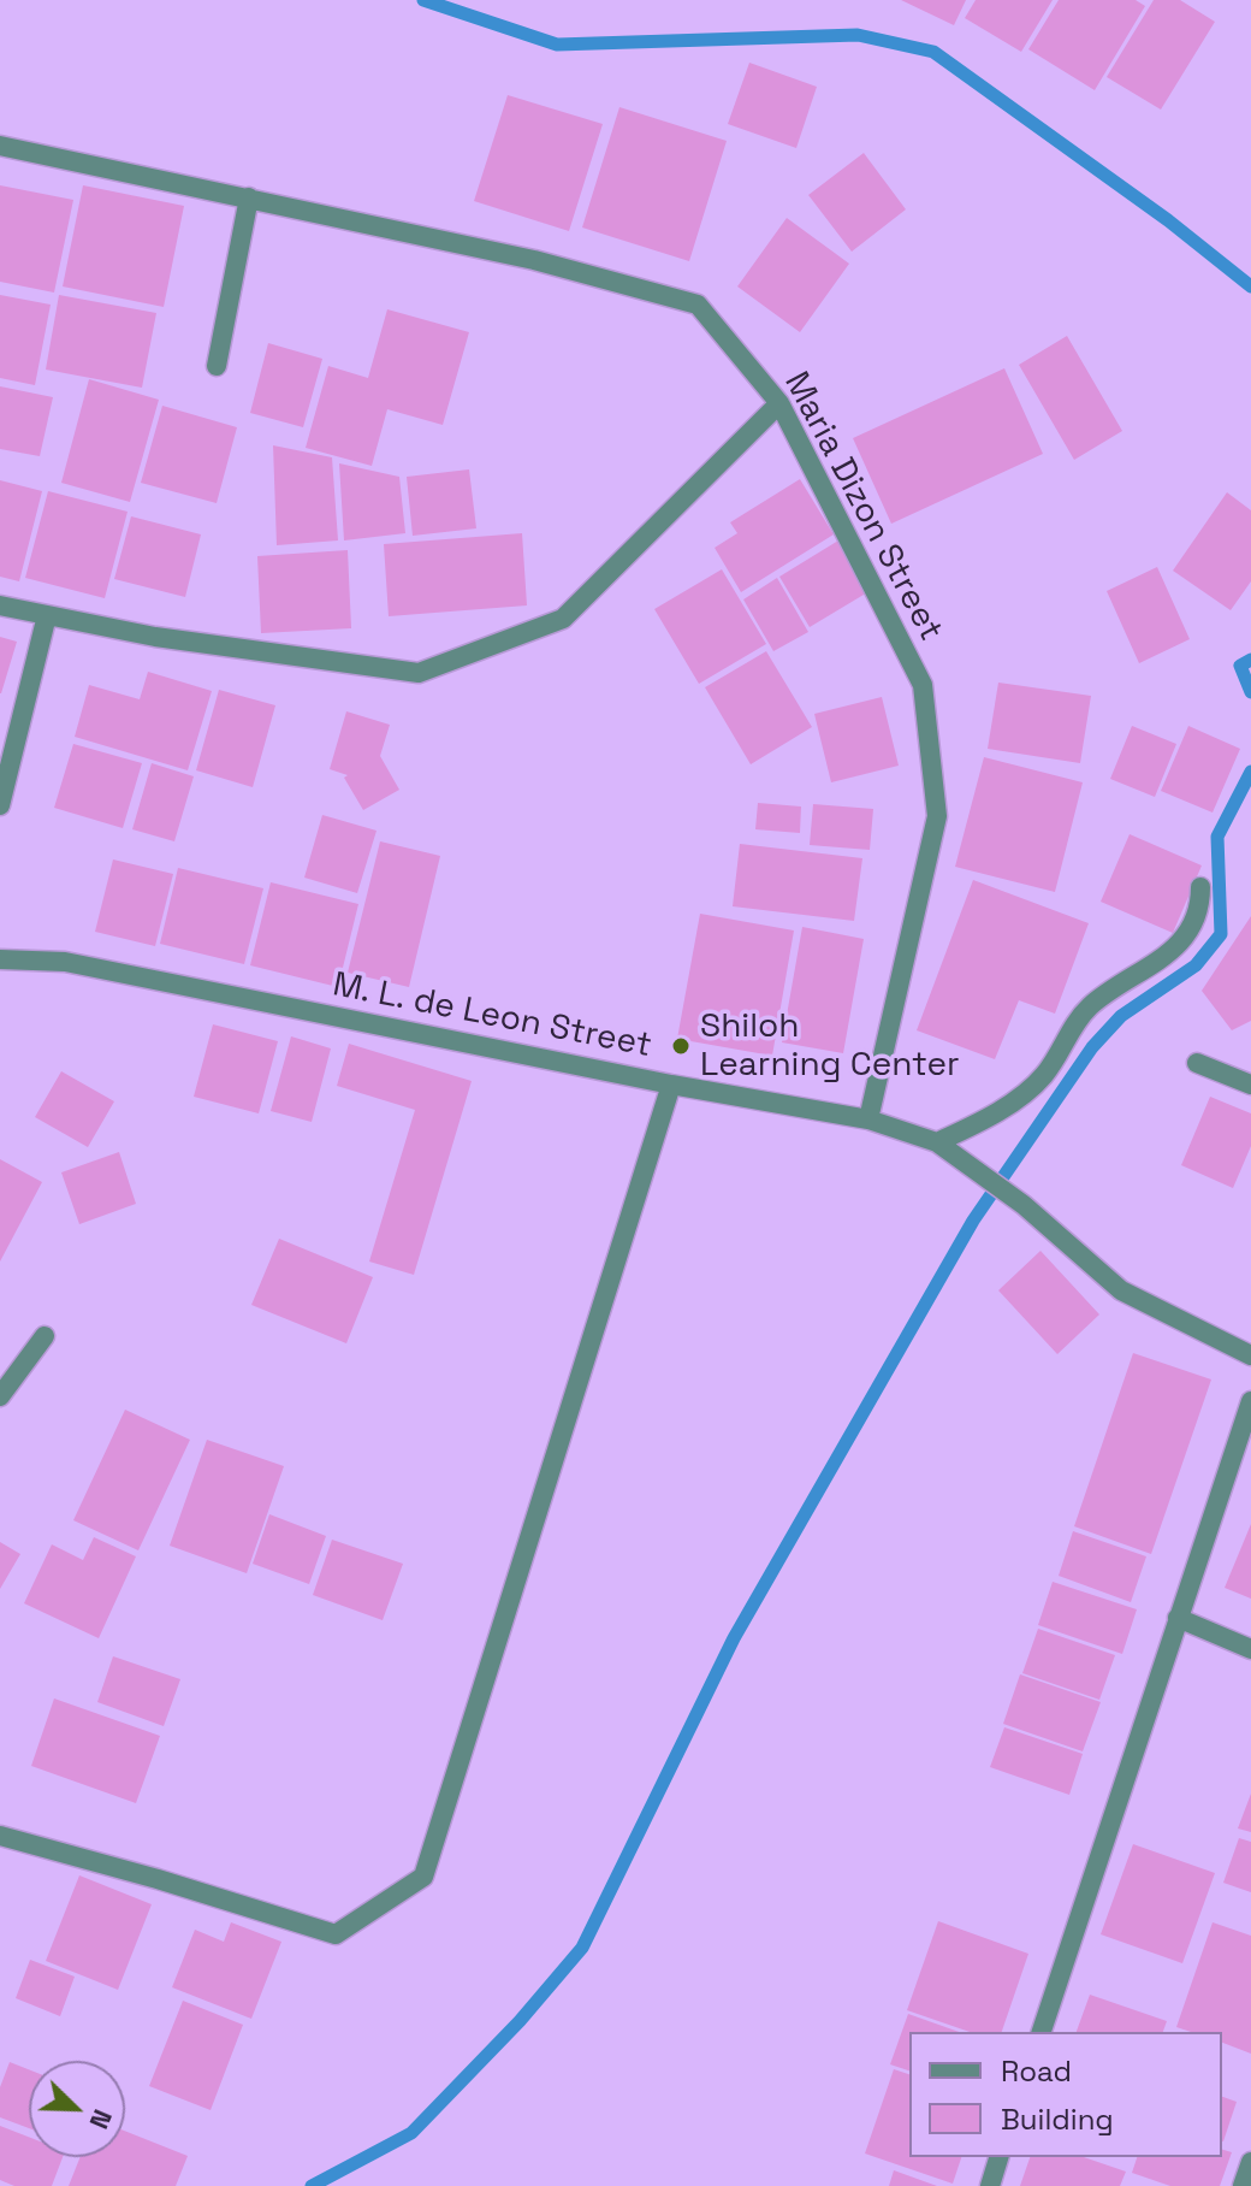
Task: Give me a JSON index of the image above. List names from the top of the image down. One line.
{"streets":{"street":["Maria Dizon Street","M. L. de Leon Street"]},"crossings":[["Maria Dizon Street","M. L. de Leon Street"]],"places":["Shiloh Learning Center"],"legend":["Road","Building"],"north":"bottom right"}
